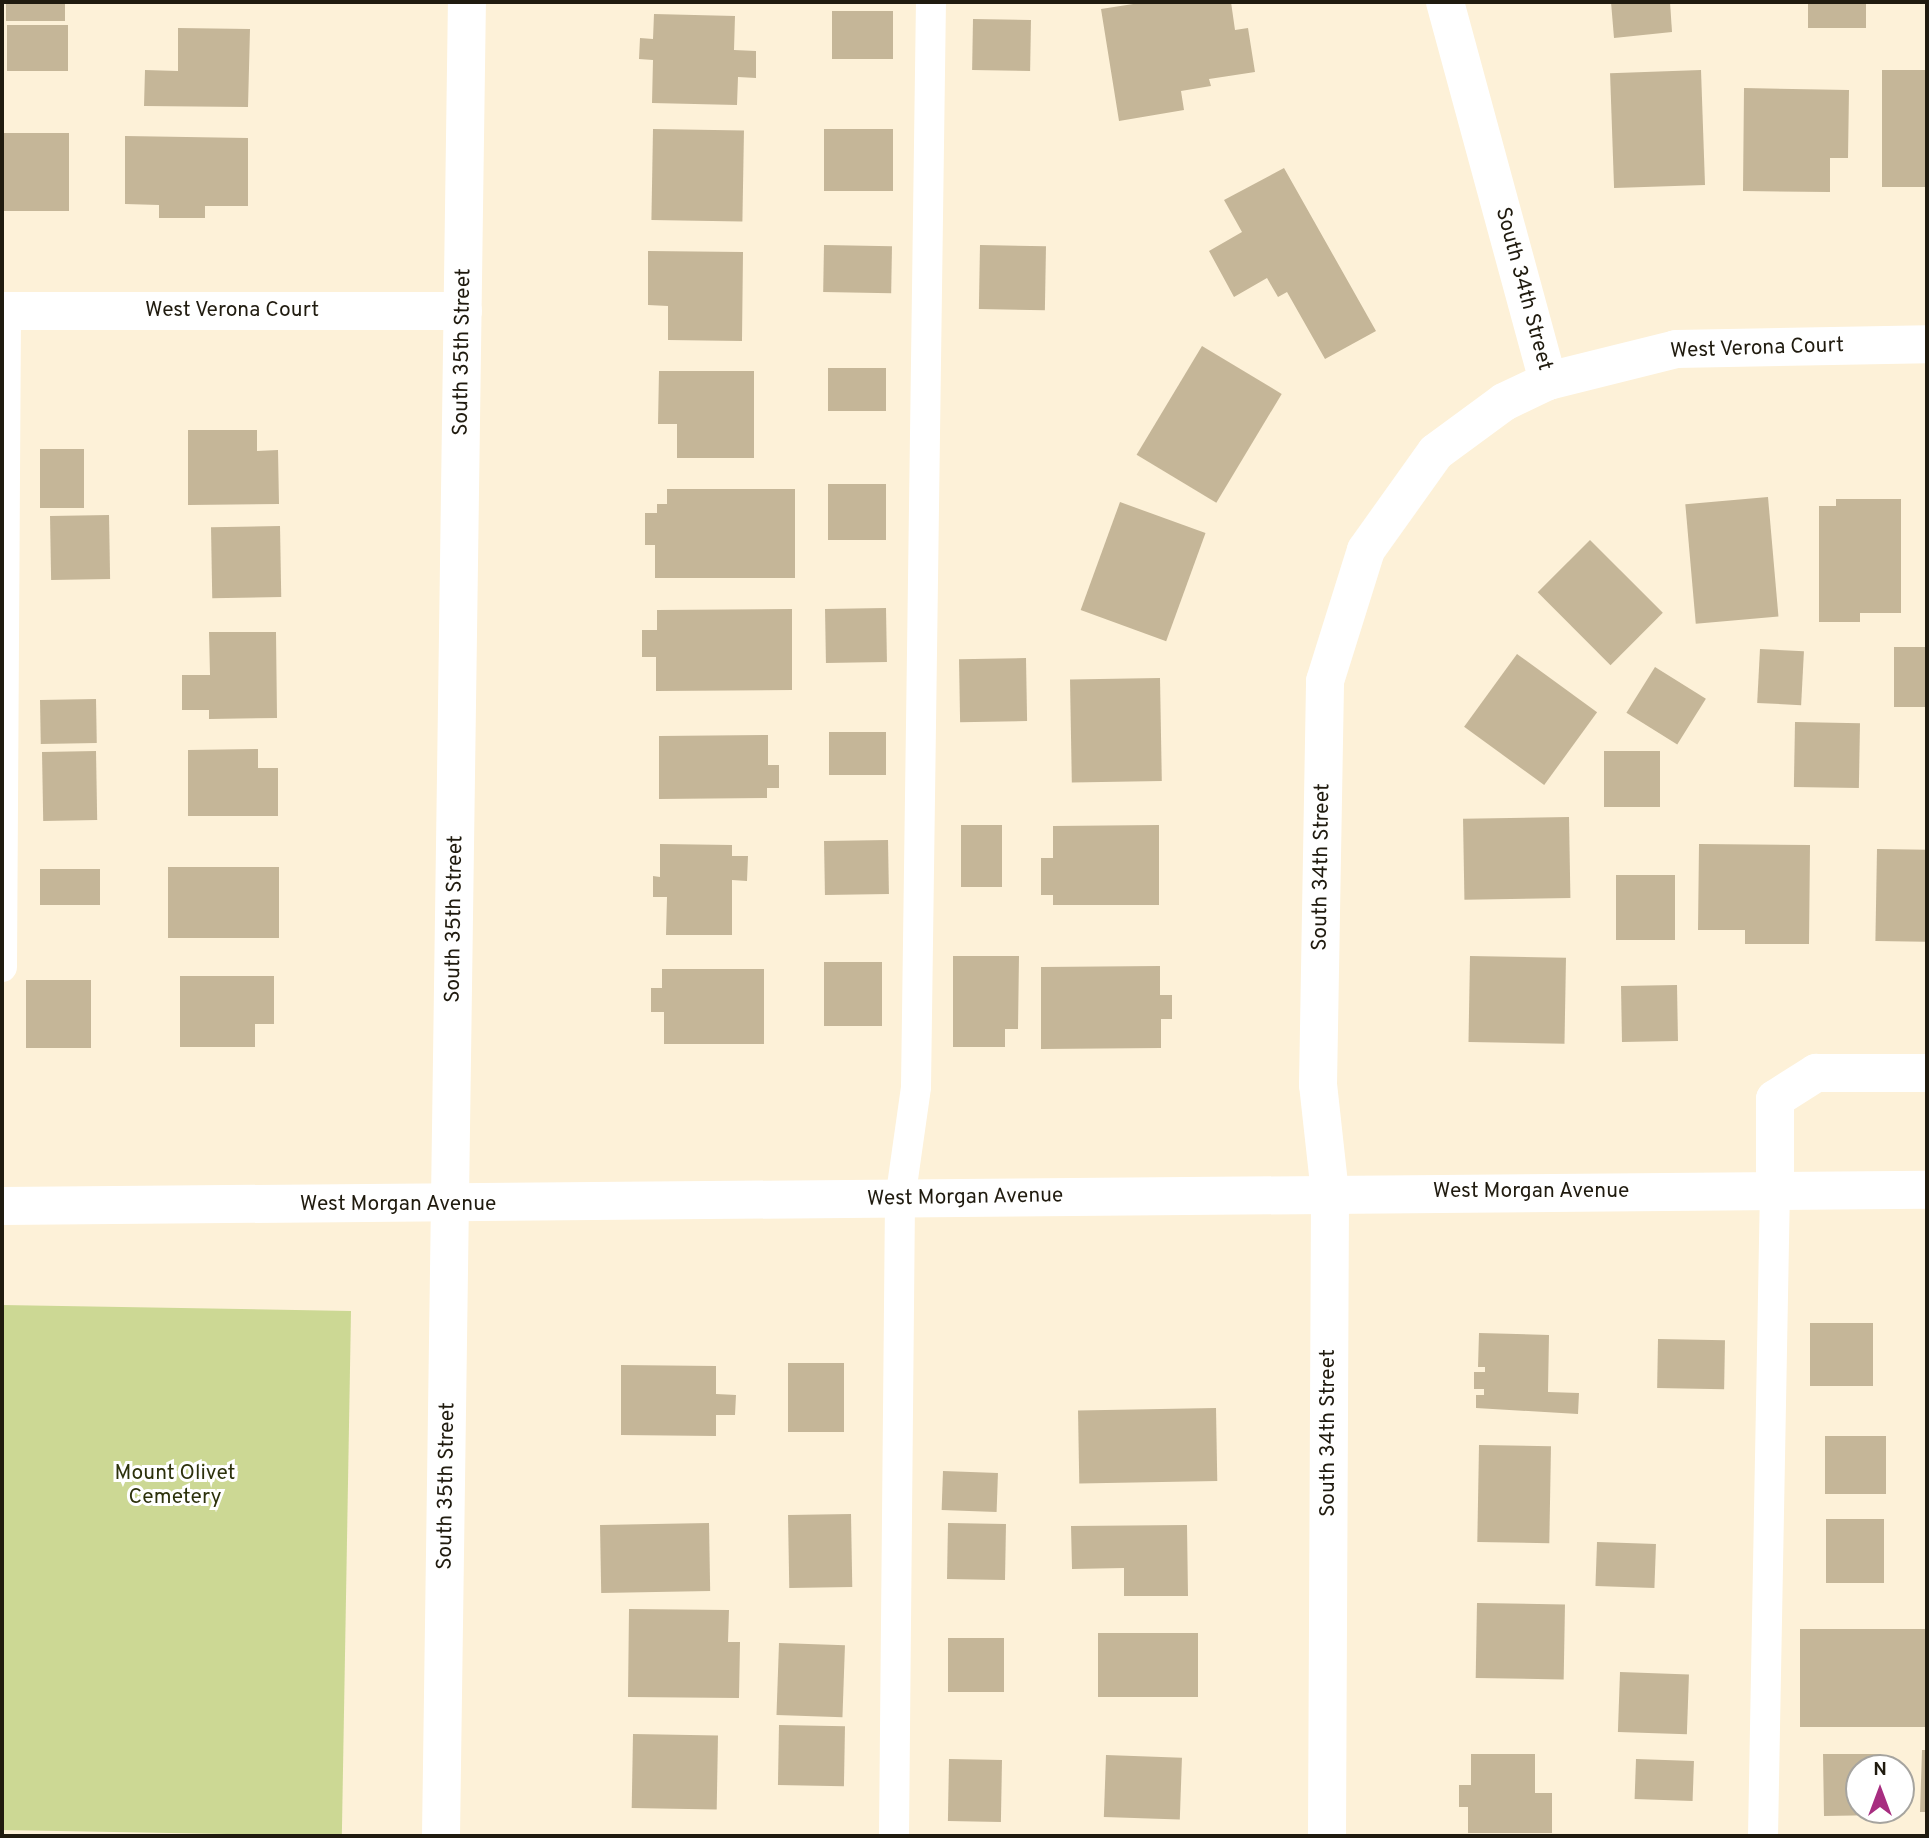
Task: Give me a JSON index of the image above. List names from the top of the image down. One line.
{"streets":{"street":["South 34th Street","West Verona Court","South 35th Street","West Morgan Avenue"]},"crossings":[["South 34th Street","West Verona Court"],["South 34th Street","West Morgan Avenue"],["West Verona Court","South 35th Street"],["South 35th Street","West Morgan Avenue"]],"parks":["Mount Olivet Cemetery"],"north":"top"}
